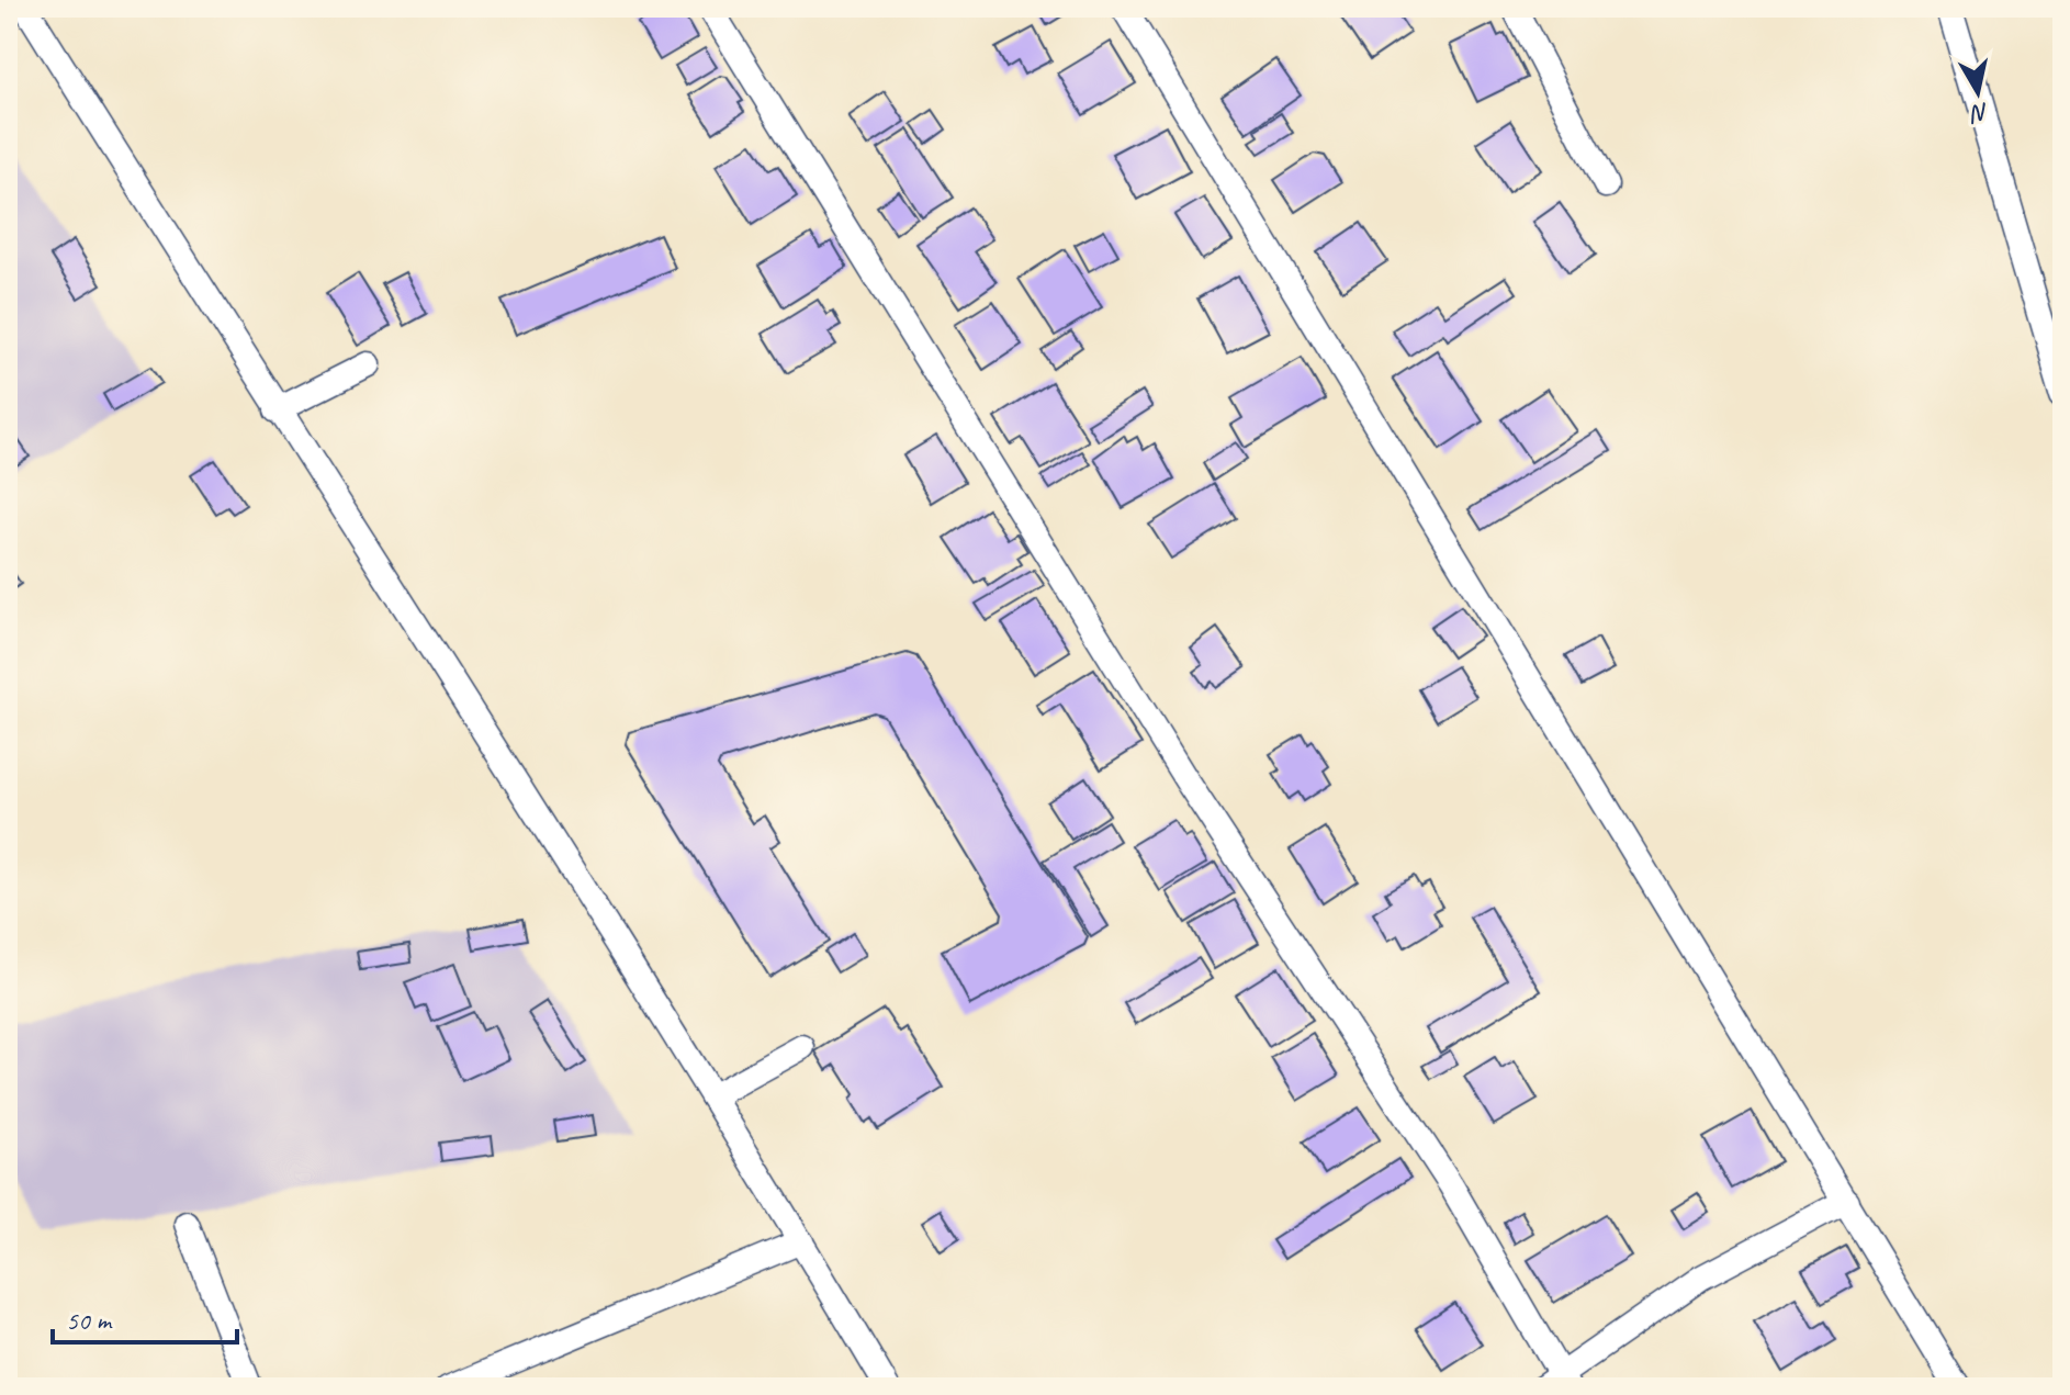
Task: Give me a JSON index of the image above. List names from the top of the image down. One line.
{"scale_bar":"50 m","north":"bottom"}
